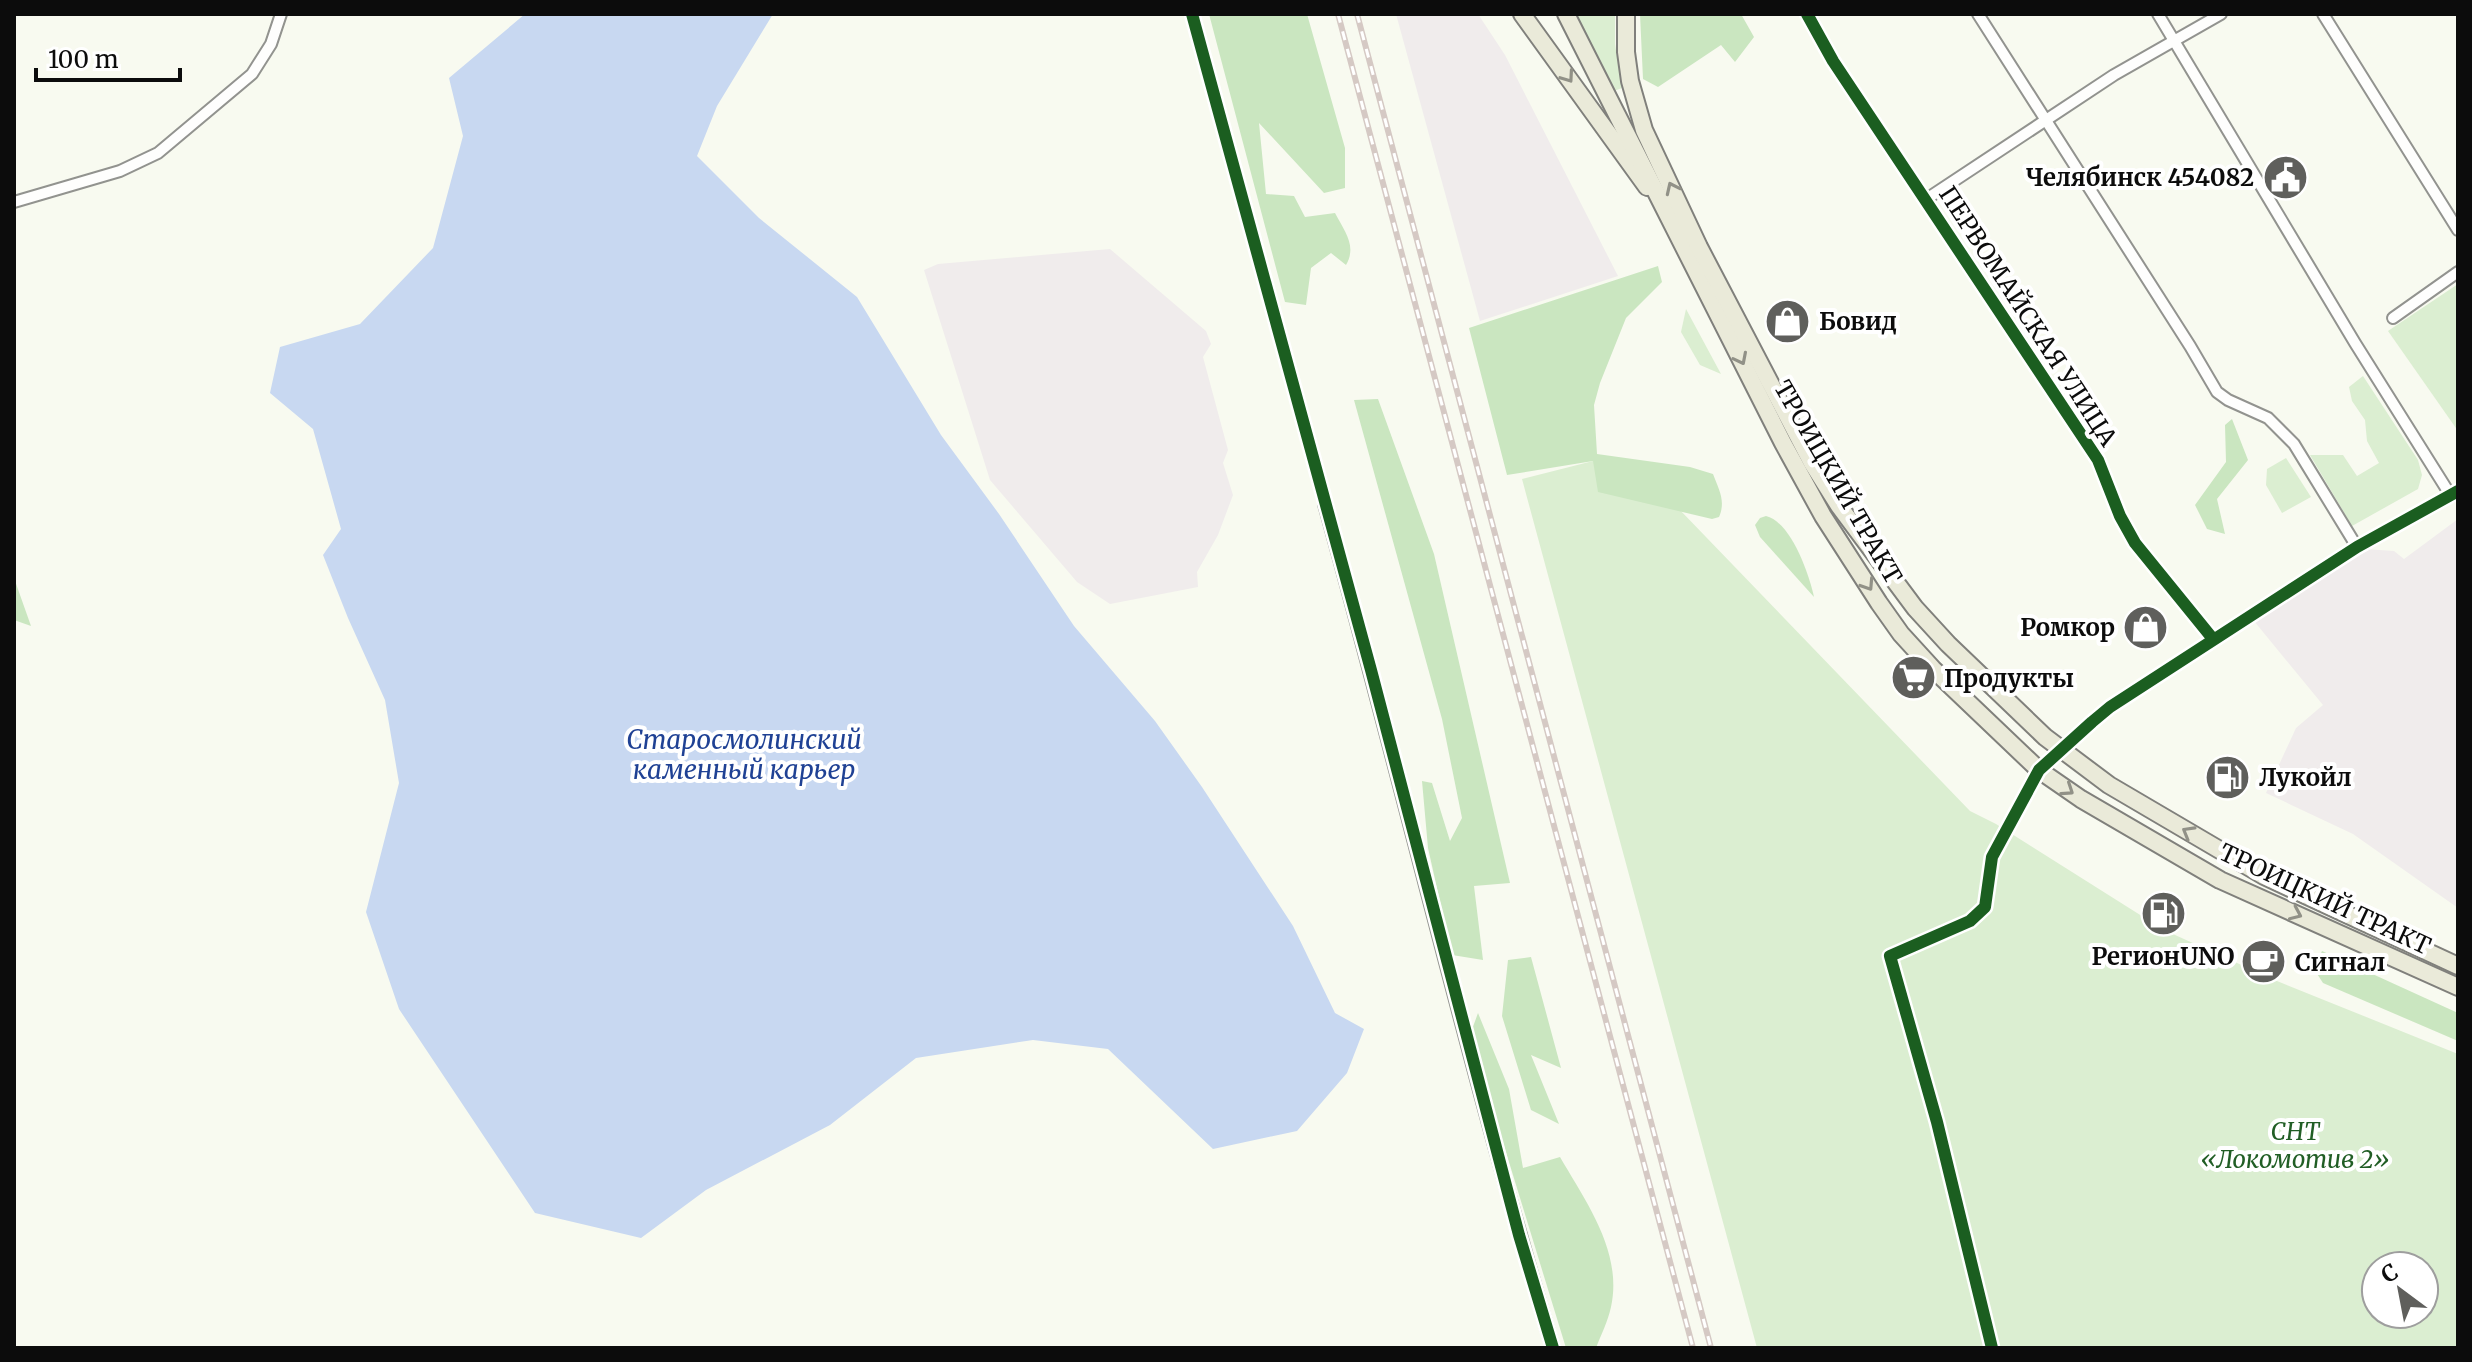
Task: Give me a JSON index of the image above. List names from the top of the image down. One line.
{"streets":{"main road":["ТРОИЦКИЙ ТРАКТ"],"street":["ПЕРВОМАЙСКАЯ УЛИЦА"]},"water":["Старосмолинский каменный карьер"],"parks":["СНТ «Локомотив 2»"],"places":{"public building":["Челябинск 454082"],"shop":["Бовид","Ромкор"],"supermarket":["Продукты"],"fuel station":["Лукойл","РегионUNO"],"cafe":["Сигнал"]},"scale_bar":"100 m","north":"top left"}
